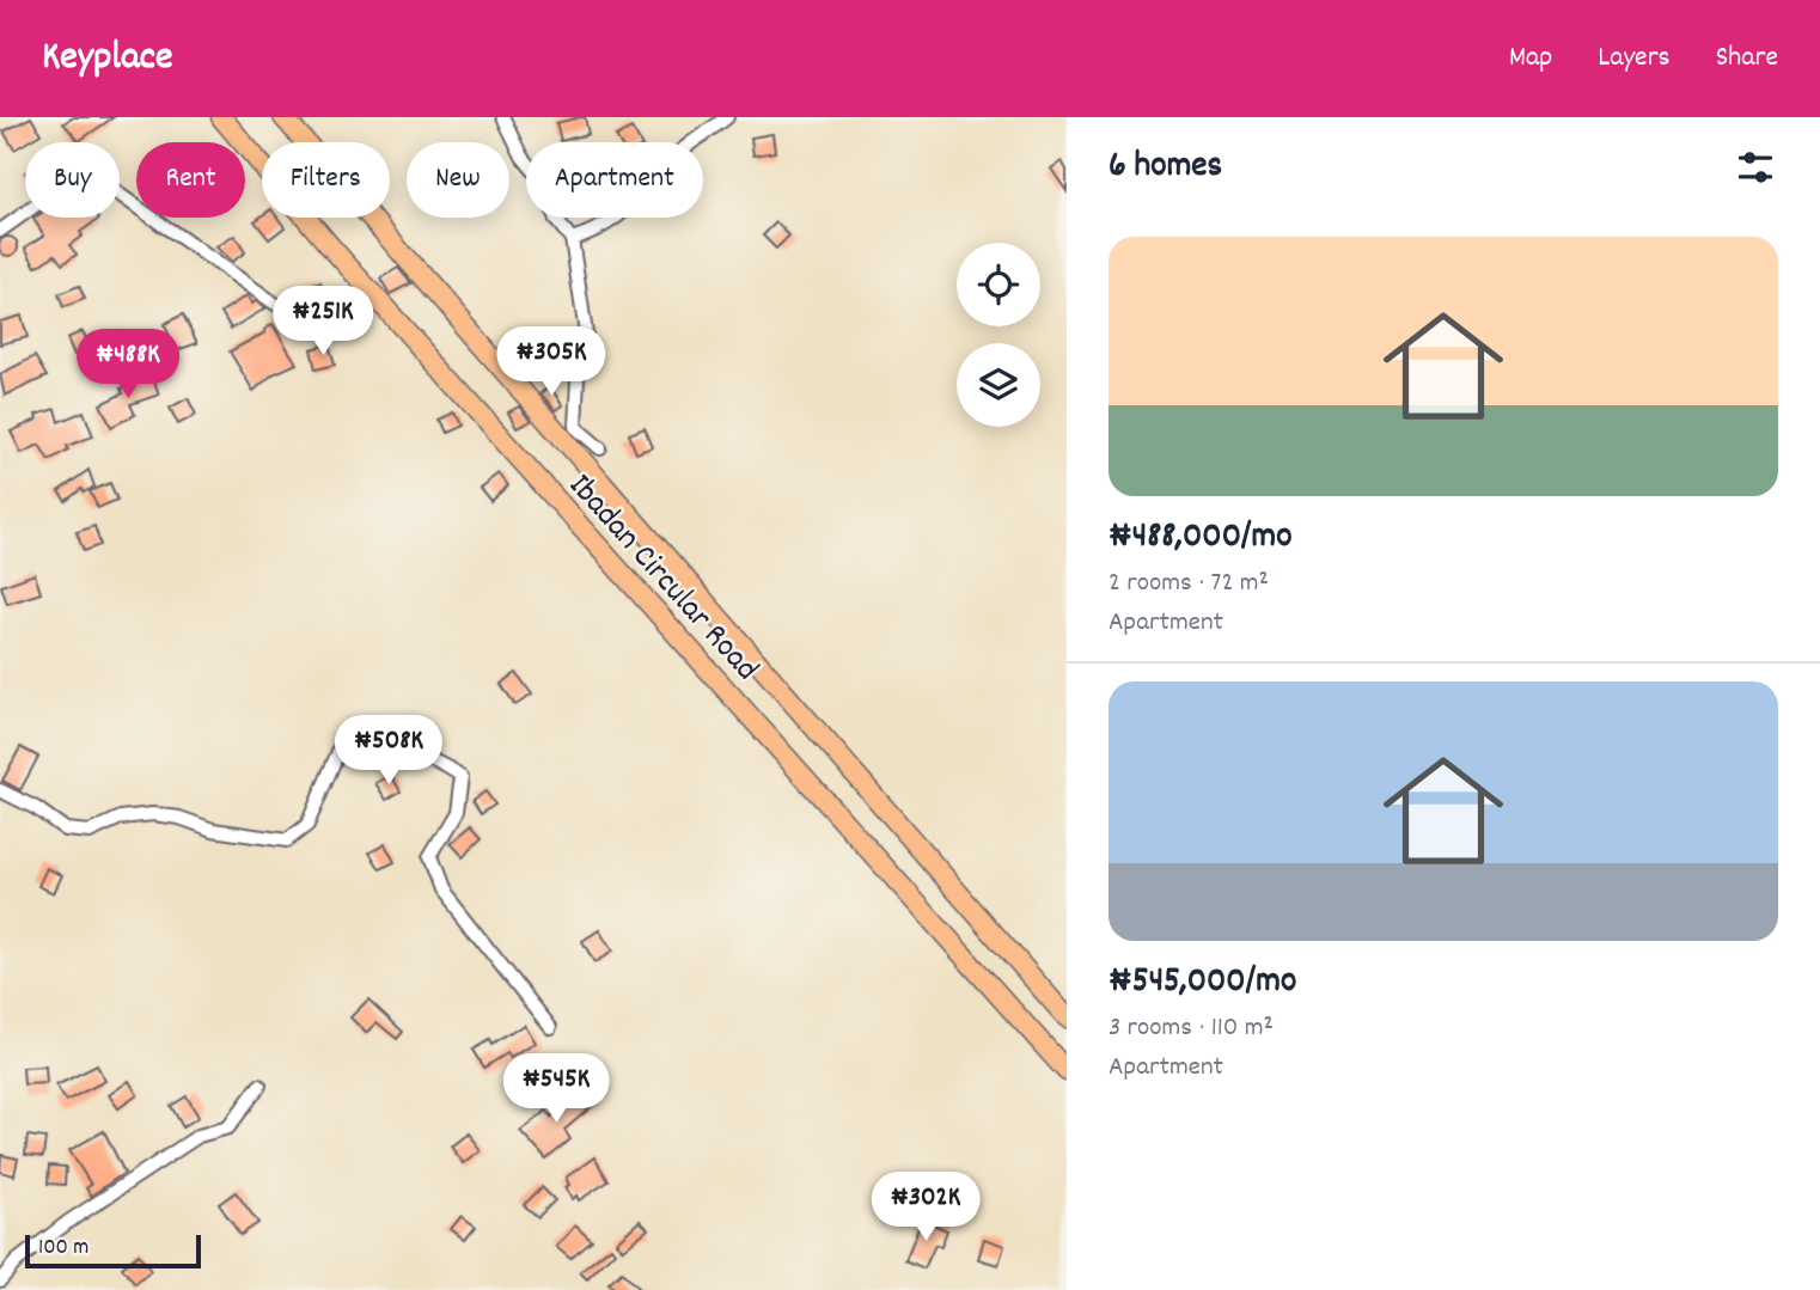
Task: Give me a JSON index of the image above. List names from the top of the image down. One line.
{"streets":{"highway":["Ibadan Circular Road"]},"scale_bar":"100 m","page":{"header":"Keyplace","nav":["Map","Layers","Share"],"heading":"6 homes","chip":["Buy","Rent","Filters","New","Apartment"],"list":[{"name":"₦488,000/mo","note":"2 rooms · 72 m² · Apartment"},{"name":"₦545,000/mo","note":"3 rooms · 110 m² · Apartment"}],"price":["₦251K","₦305K","₦488K","₦508K","₦545K","₦302K"],"scale":"100 m"}}
